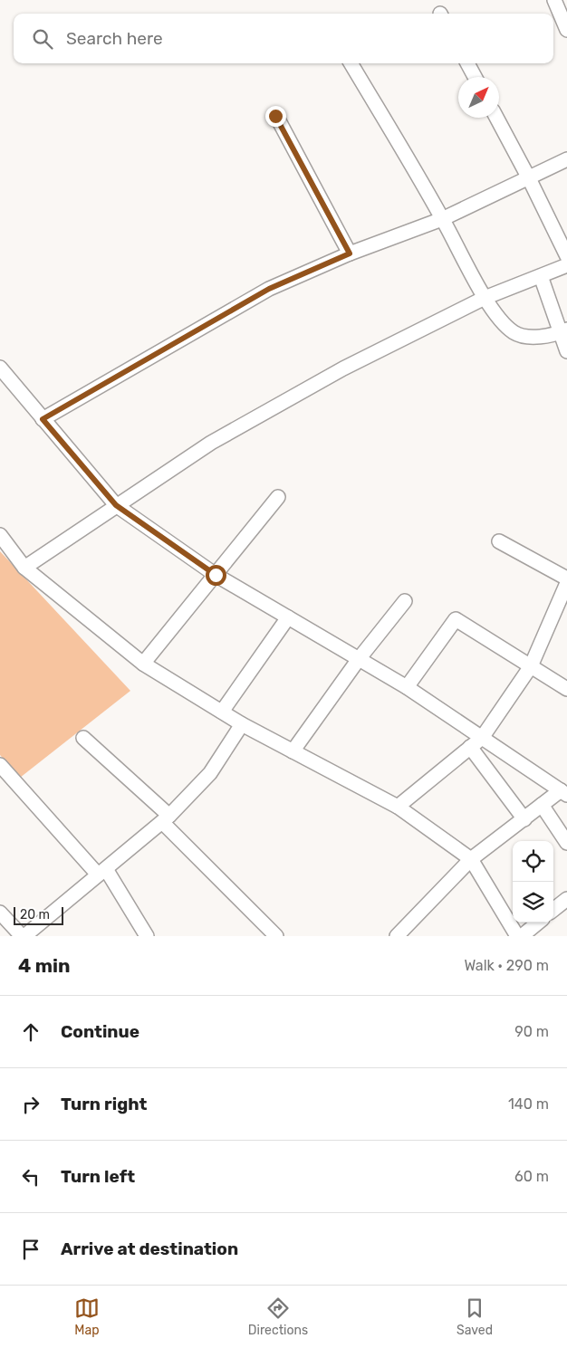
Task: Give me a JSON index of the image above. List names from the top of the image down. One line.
{"scale_bar":"20 m","north":"top right","page":{"search":"Search here","scale":"20 m","heading":["4 min","Walk · 290 m"],"list":[["Continue","90 m"],["Turn right","140 m"],["Turn left","60 m"],"Arrive at destination"],"nav":["Map","Directions","Saved"]}}
